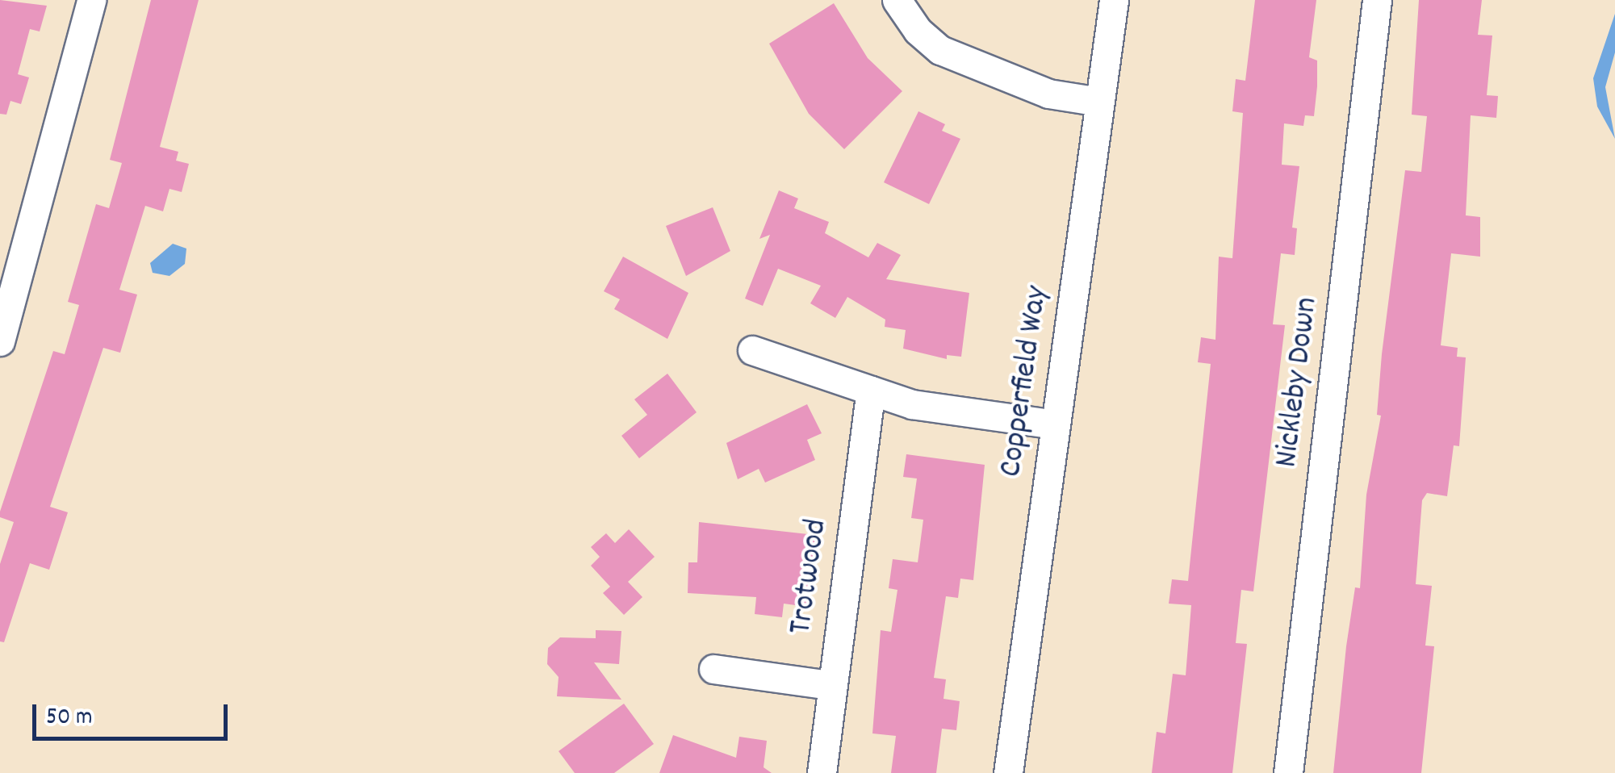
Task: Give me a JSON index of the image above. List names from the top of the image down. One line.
{"streets":{"street":["Copperfield Way","Nickleby Down","Trotwood"]},"scale_bar":"50 m"}
